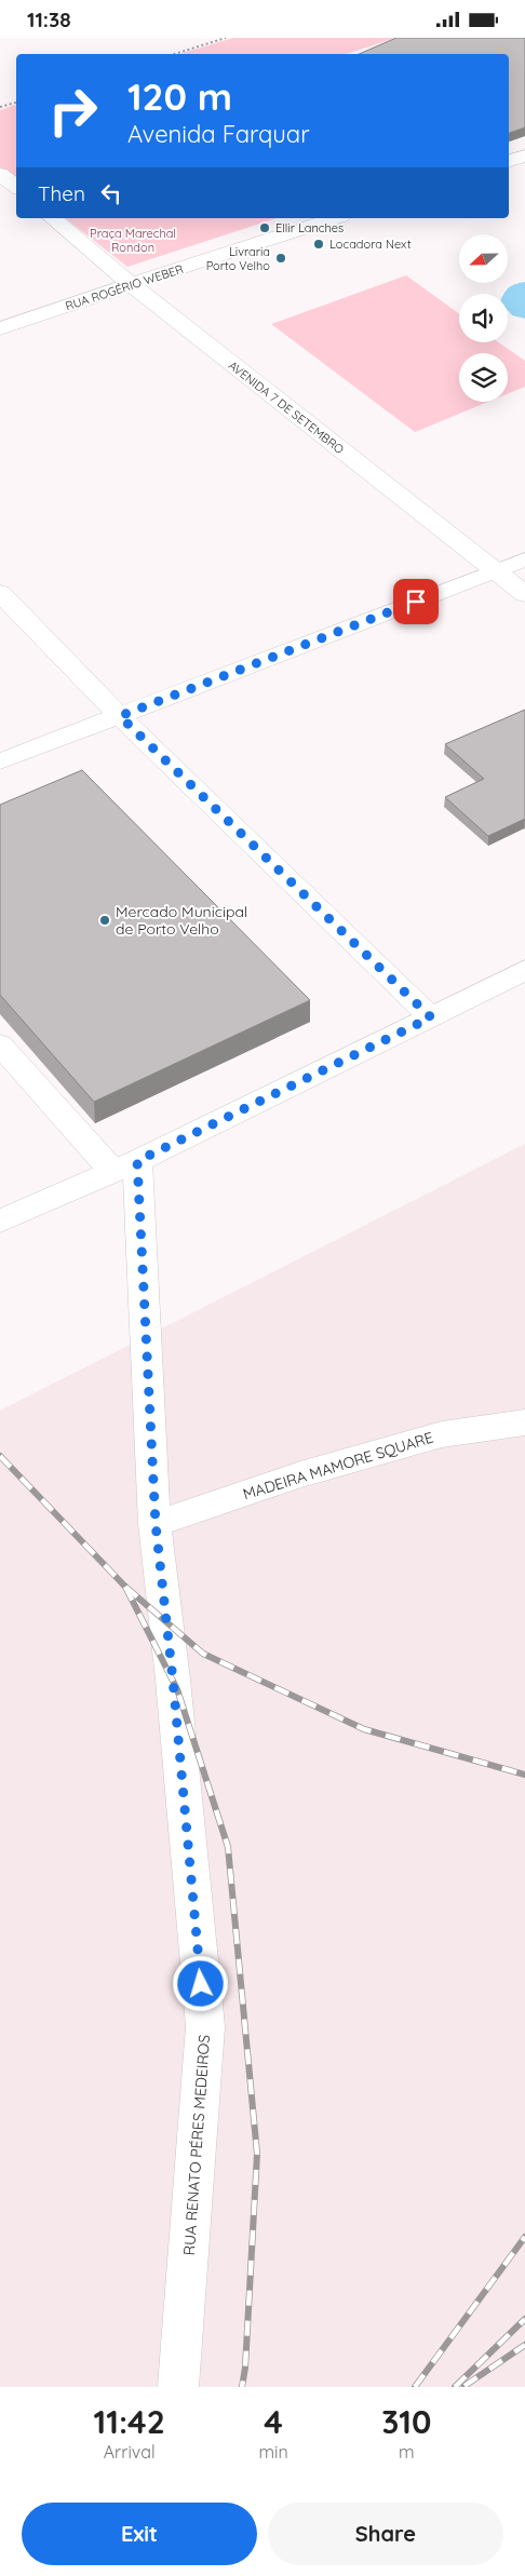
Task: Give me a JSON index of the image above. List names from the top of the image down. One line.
{"streets":{"street":["RUA ROGÉRIO WEBER","AVENIDA 7 DE SETEMBRO","MADEIRA MAMORE SQUARE","RUA RENATO PÉRES MEDEIROS"]},"crossings":[["RUA ROGÉRIO WEBER","AVENIDA 7 DE SETEMBRO"],["MADEIRA MAMORE SQUARE","RUA RENATO PÉRES MEDEIROS"]],"parks":["Praça Marechal Rondon"],"places":["Ellir Lanches","Locadora Next","Livraria Porto Velho","Mercado Municipal de Porto Velho"],"north":"left","page":{"status":"11:38","turn":["120 m","Avenida Farquar"],"then":"Then","eta":["11:42","Arrival","4","min","310","m"],"buttons":["Exit","Share"]}}
